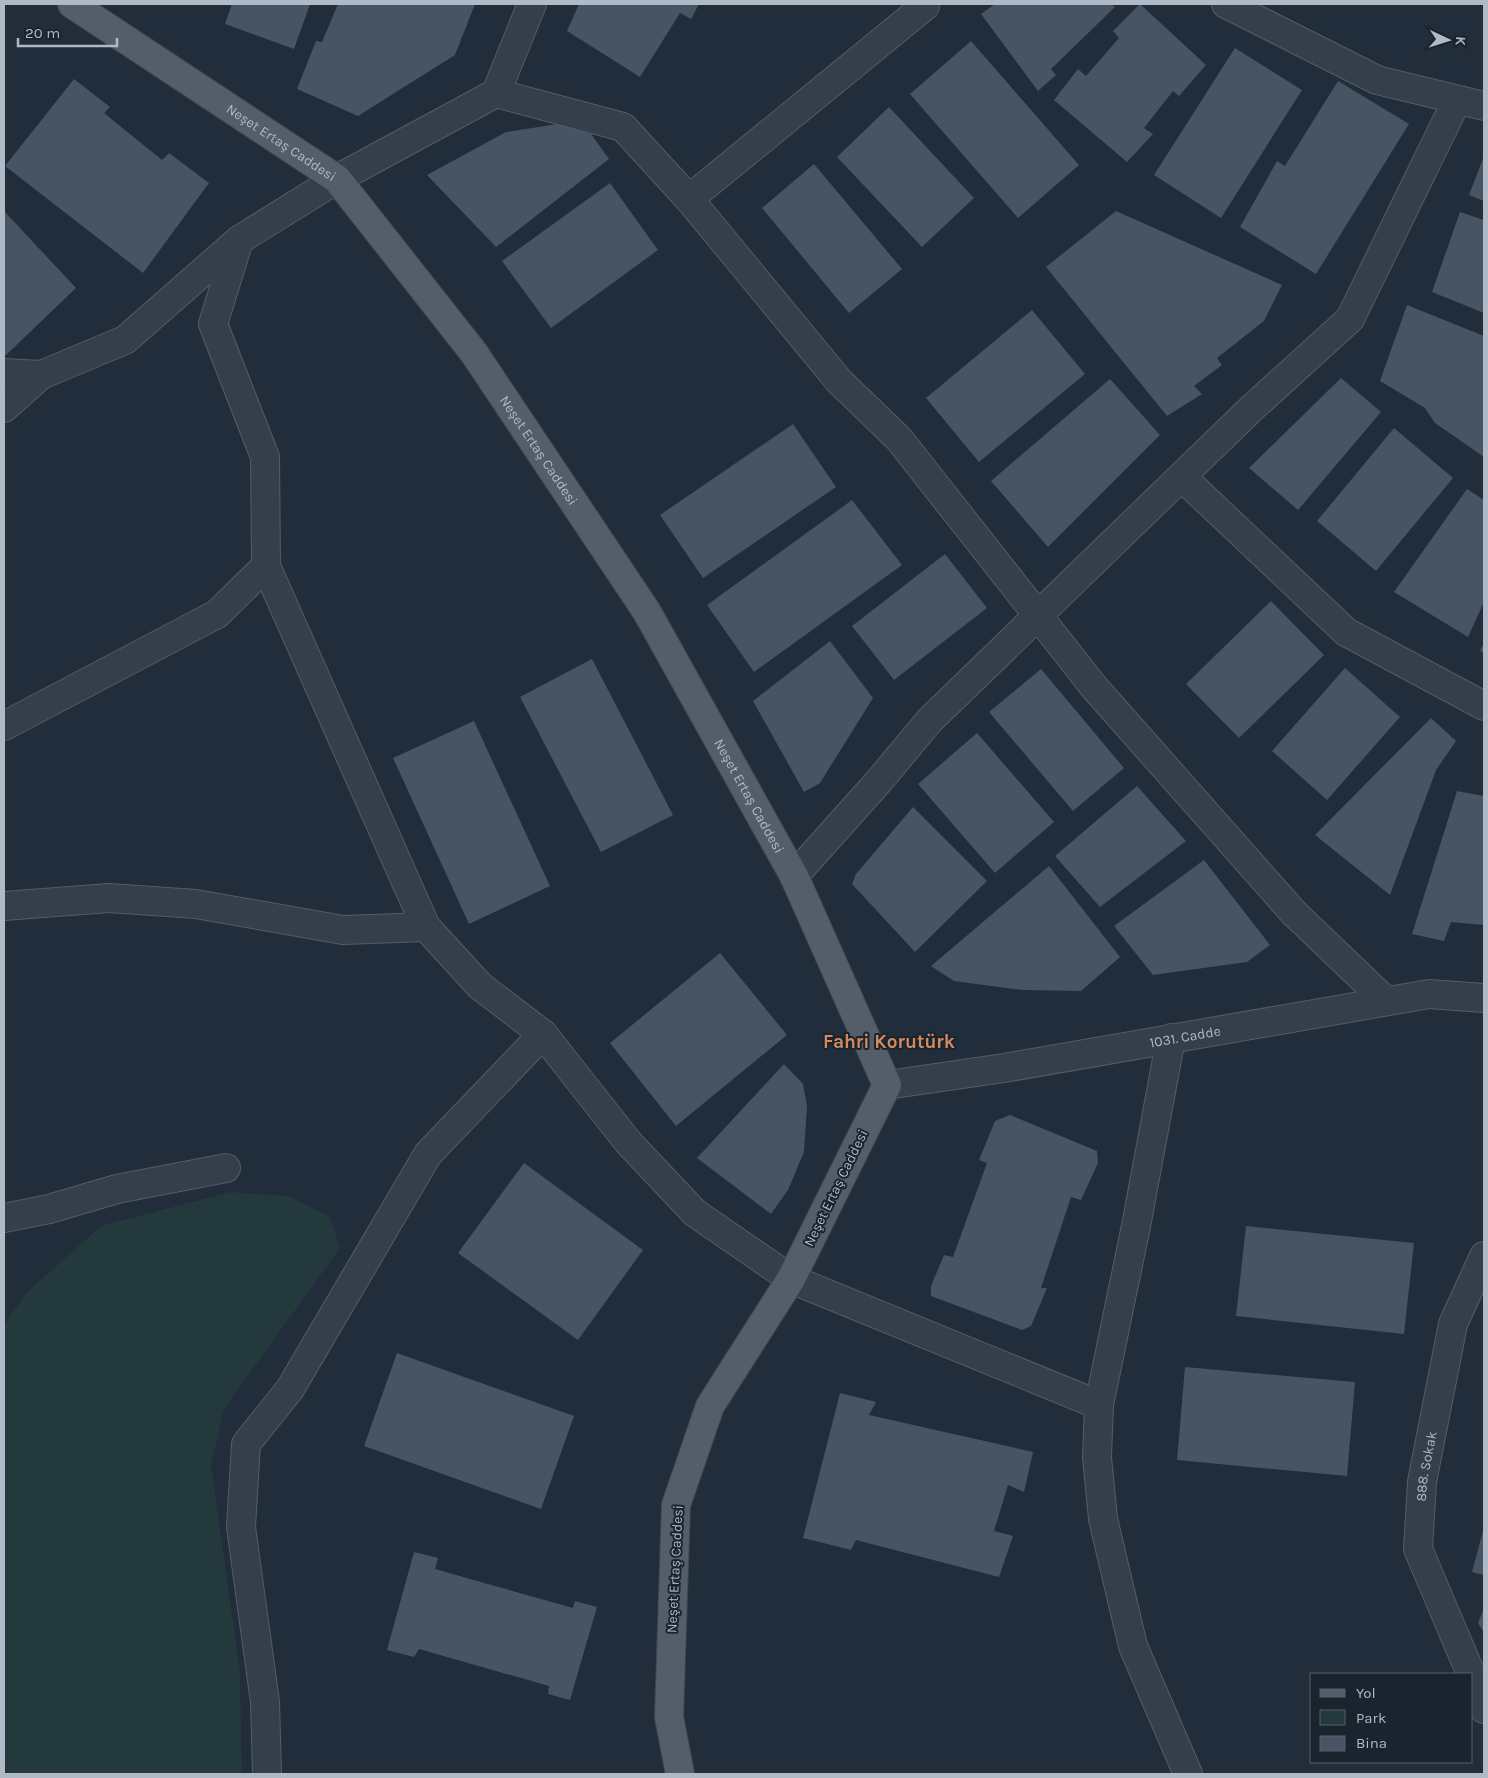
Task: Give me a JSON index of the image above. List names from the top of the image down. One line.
{"streets":{"main road":["Neşet Ertaş Caddesi"],"street":["1031. Cadde","888. Sokak"]},"crossings":[["Neşet Ertaş Caddesi","1031. Cadde"]],"districts":["Fahri Korutürk"],"legend":["Yol","Park","Bina"],"scale_bar":"20 m","north":"right"}
